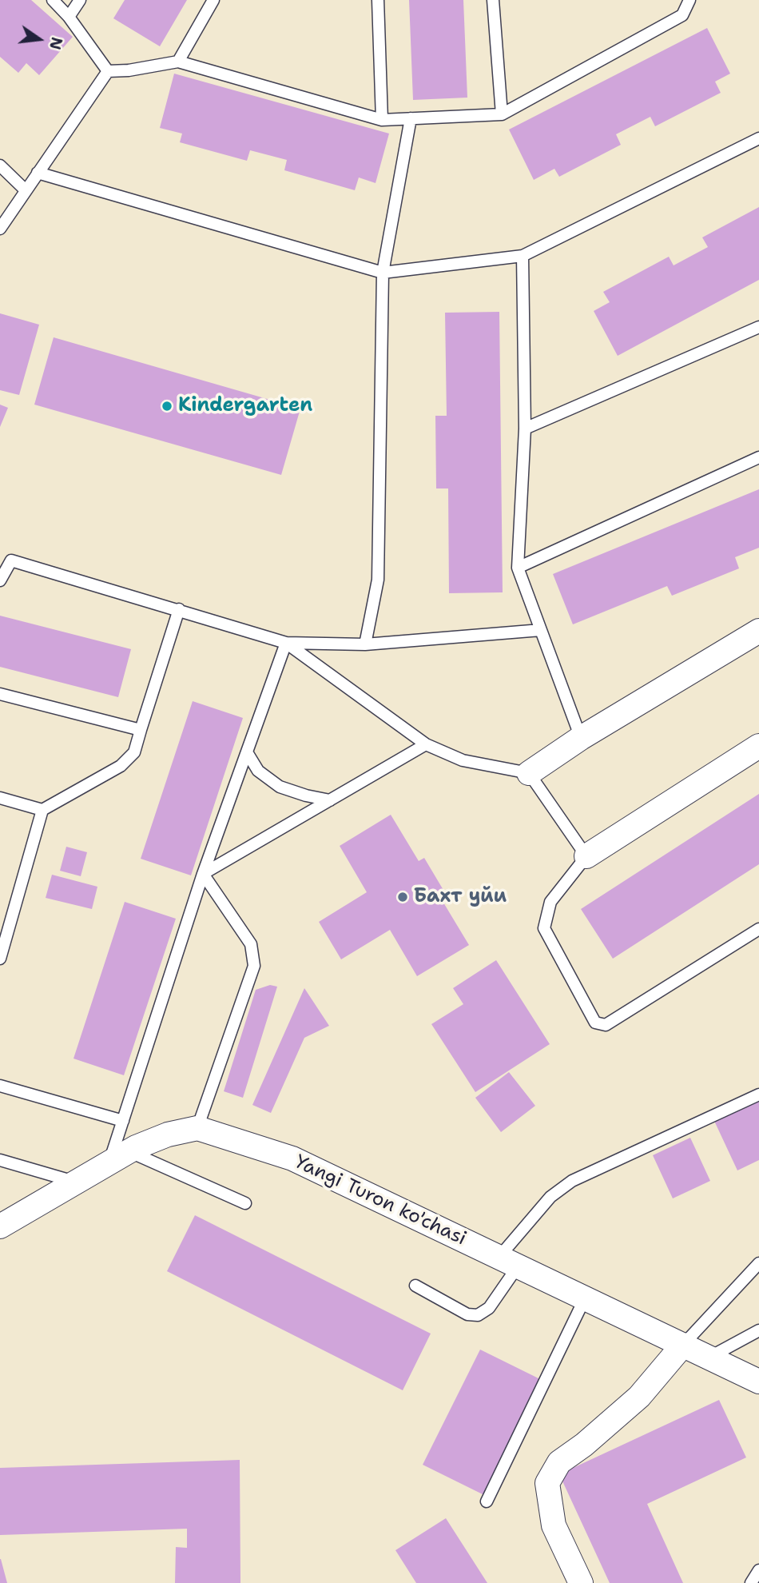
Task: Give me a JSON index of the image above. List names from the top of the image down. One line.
{"streets":{"street":["Yangi Turon ko'chasi"]},"places":["Kindergarten","Бахт уйи"],"north":"right"}
